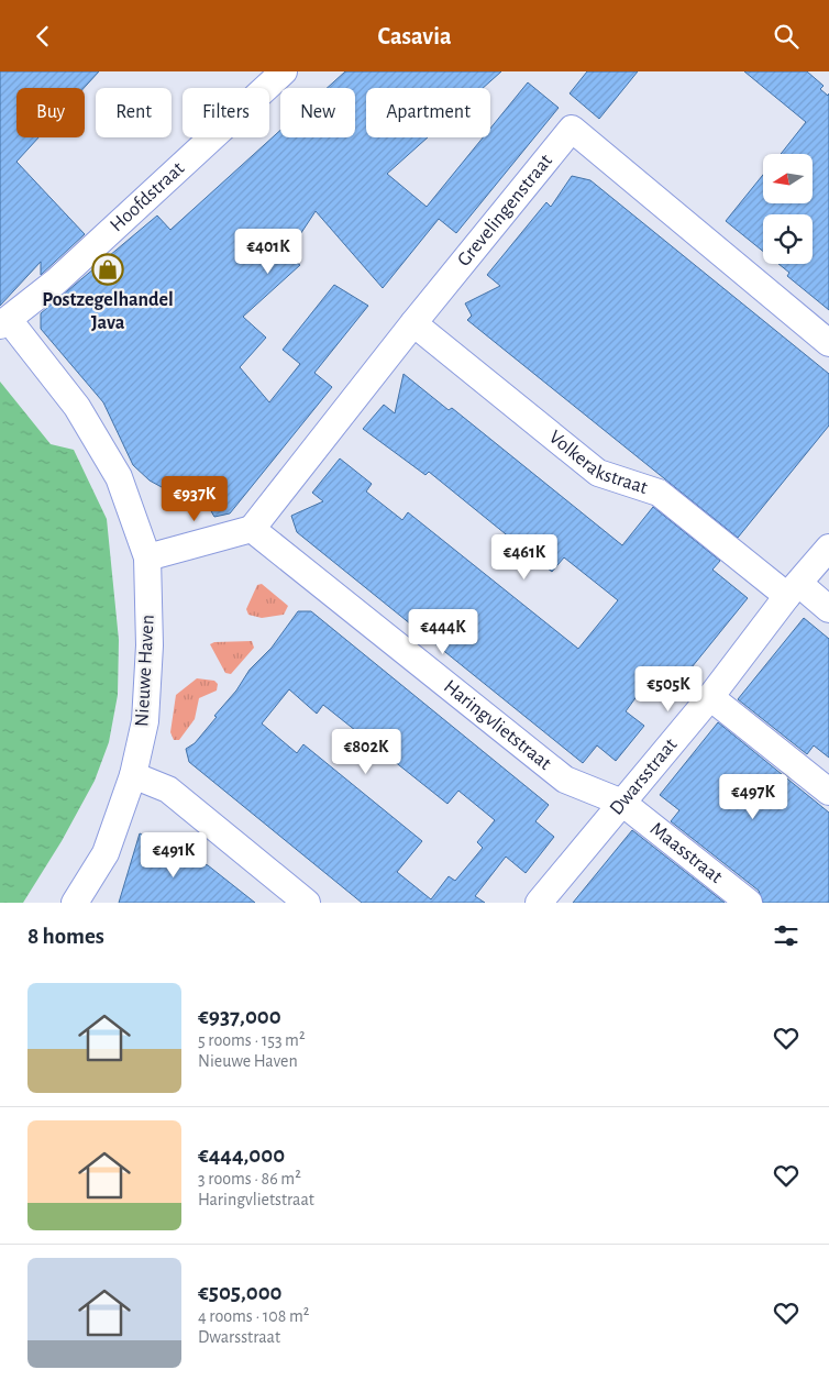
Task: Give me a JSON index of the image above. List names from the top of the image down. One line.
{"streets":{"street":["Hoofdstraat","Grevelingenstraat","Volkerakstraat","Nieuwe Haven","Haringvlietstraat","Dwarsstraat","Maasstraat"]},"crossings":[["Hoofdstraat","Nieuwe Haven"],["Grevelingenstraat","Volkerakstraat"],["Grevelingenstraat","Haringvlietstraat"],["Volkerakstraat","Dwarsstraat"],["Haringvlietstraat","Dwarsstraat"],["Haringvlietstraat","Maasstraat"],["Dwarsstraat","Maasstraat"]],"places":{"shop":["Postzegelhandel Java"]},"north":"left","page":{"header":"Casavia","chip":["Buy","Rent","Filters","New","Apartment"],"price":["€401K","€937K","€461K","€444K","€505K","€802K","€497K","€491K"],"heading":"8 homes","list":[{"name":"€937,000","note":"5 rooms · 153 m² · Nieuwe Haven"},{"name":"€444,000","note":"3 rooms · 86 m² · Haringvlietstraat"},{"name":"€505,000","note":"4 rooms · 108 m² · Dwarsstraat"}]}}
